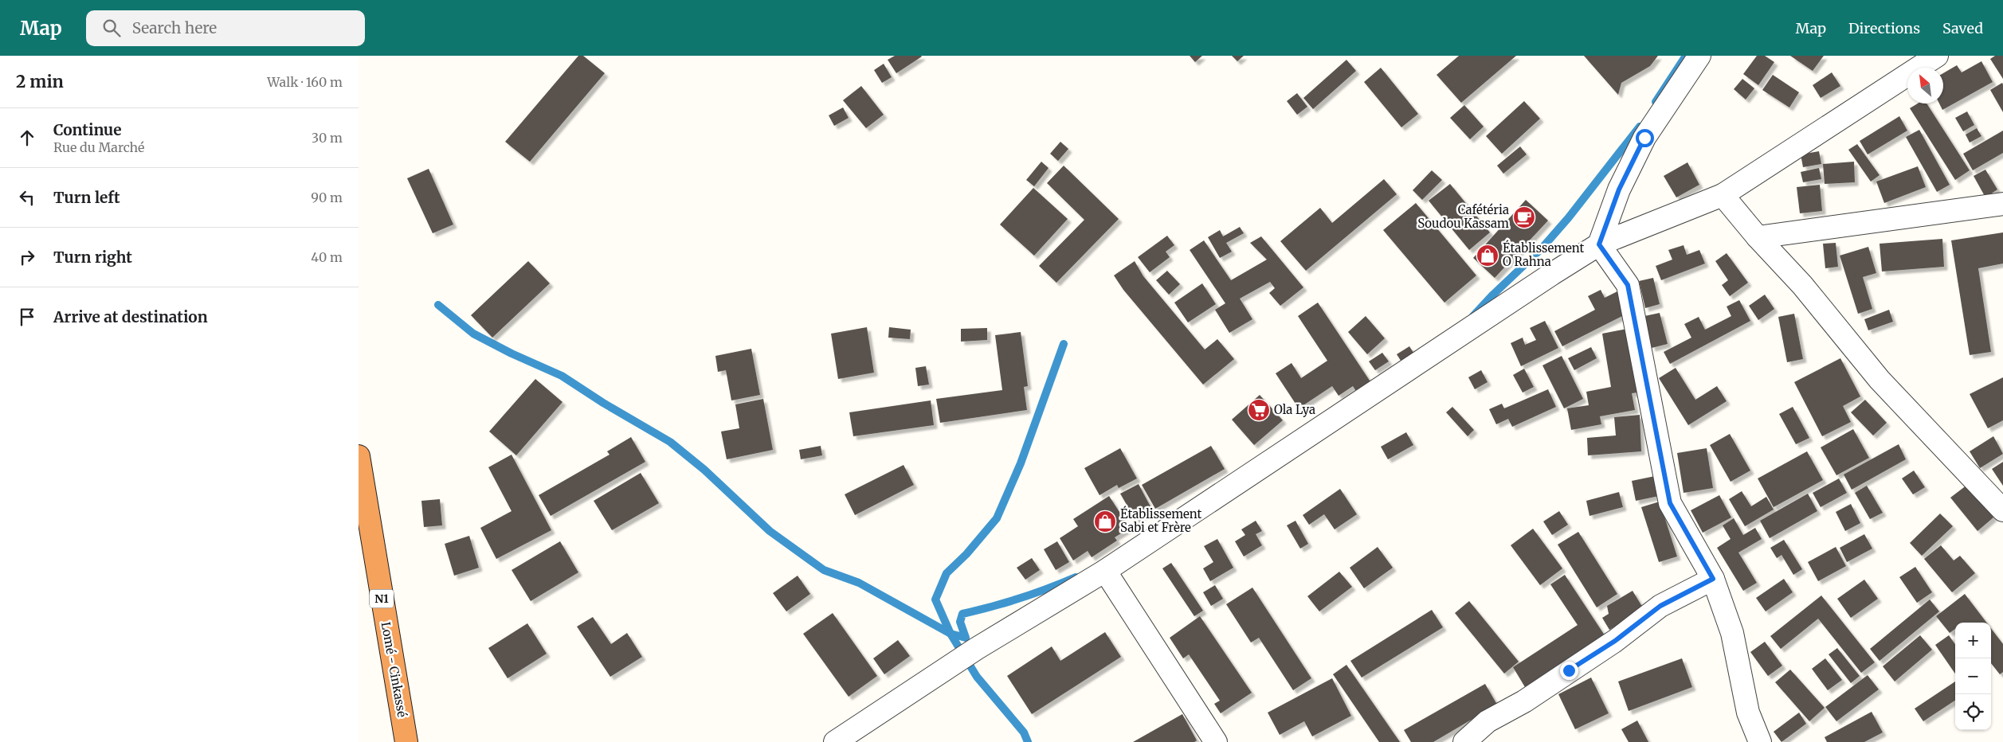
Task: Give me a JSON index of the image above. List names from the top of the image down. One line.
{"streets":{"highway":["N1","Lomé - Cinkassé"]},"places":{"cafe":["Cafétéria Soudou Kassam"],"shop":["Établissement O Rahna","Établissement Sabi et Frère"],"supermarket":["Ola Lya"]},"north":"top left","page":{"header":"Map","search":"Search here","nav":["Map","Directions","Saved"],"heading":["2 min","Walk · 160 m"],"list":[["Continue","Rue du Marché","30 m"],["Turn left","90 m"],["Turn right","40 m"],"Arrive at destination"],"map_buttons":["+","−"]}}
